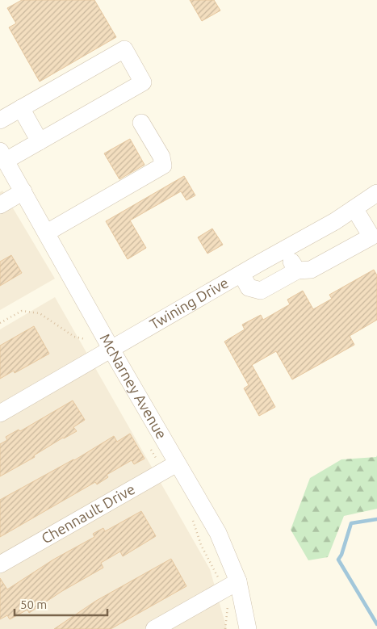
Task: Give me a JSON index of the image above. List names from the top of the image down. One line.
{"streets":{"street":["Twining Drive","McNarney Avenue","Chennault Drive"]},"crossings":[["Twining Drive","McNarney Avenue"],["McNarney Avenue","Chennault Drive"]],"scale_bar":"50 m"}
